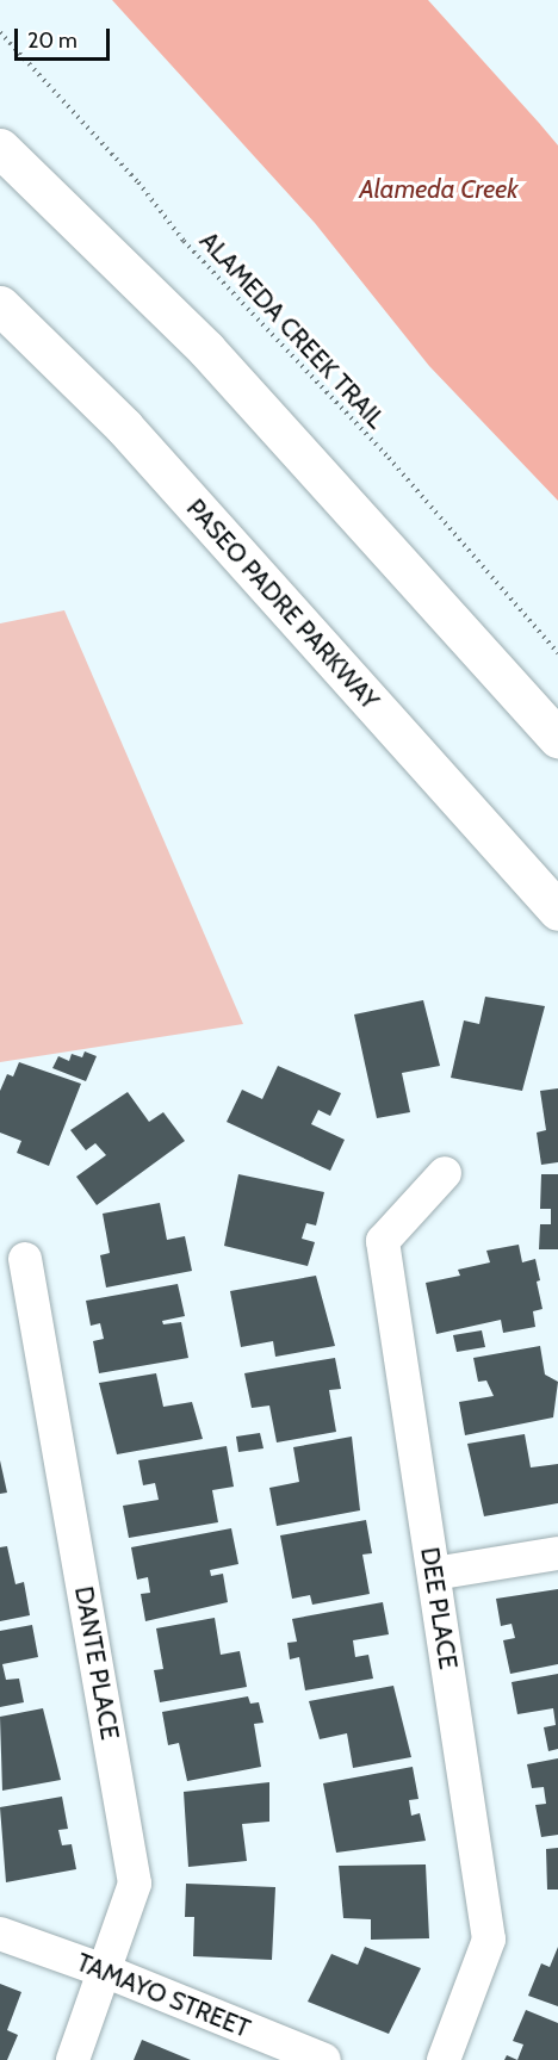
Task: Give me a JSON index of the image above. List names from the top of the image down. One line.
{"streets":{"main road":["PASEO PADRE PARKWAY"],"street":["DEE PLACE","DANTE PLACE","TAMAYO STREET"],"path":["ALAMEDA CREEK TRAIL"]},"crossings":[["DANTE PLACE","TAMAYO STREET"]],"water":["Alameda Creek"],"scale_bar":"20 m"}
